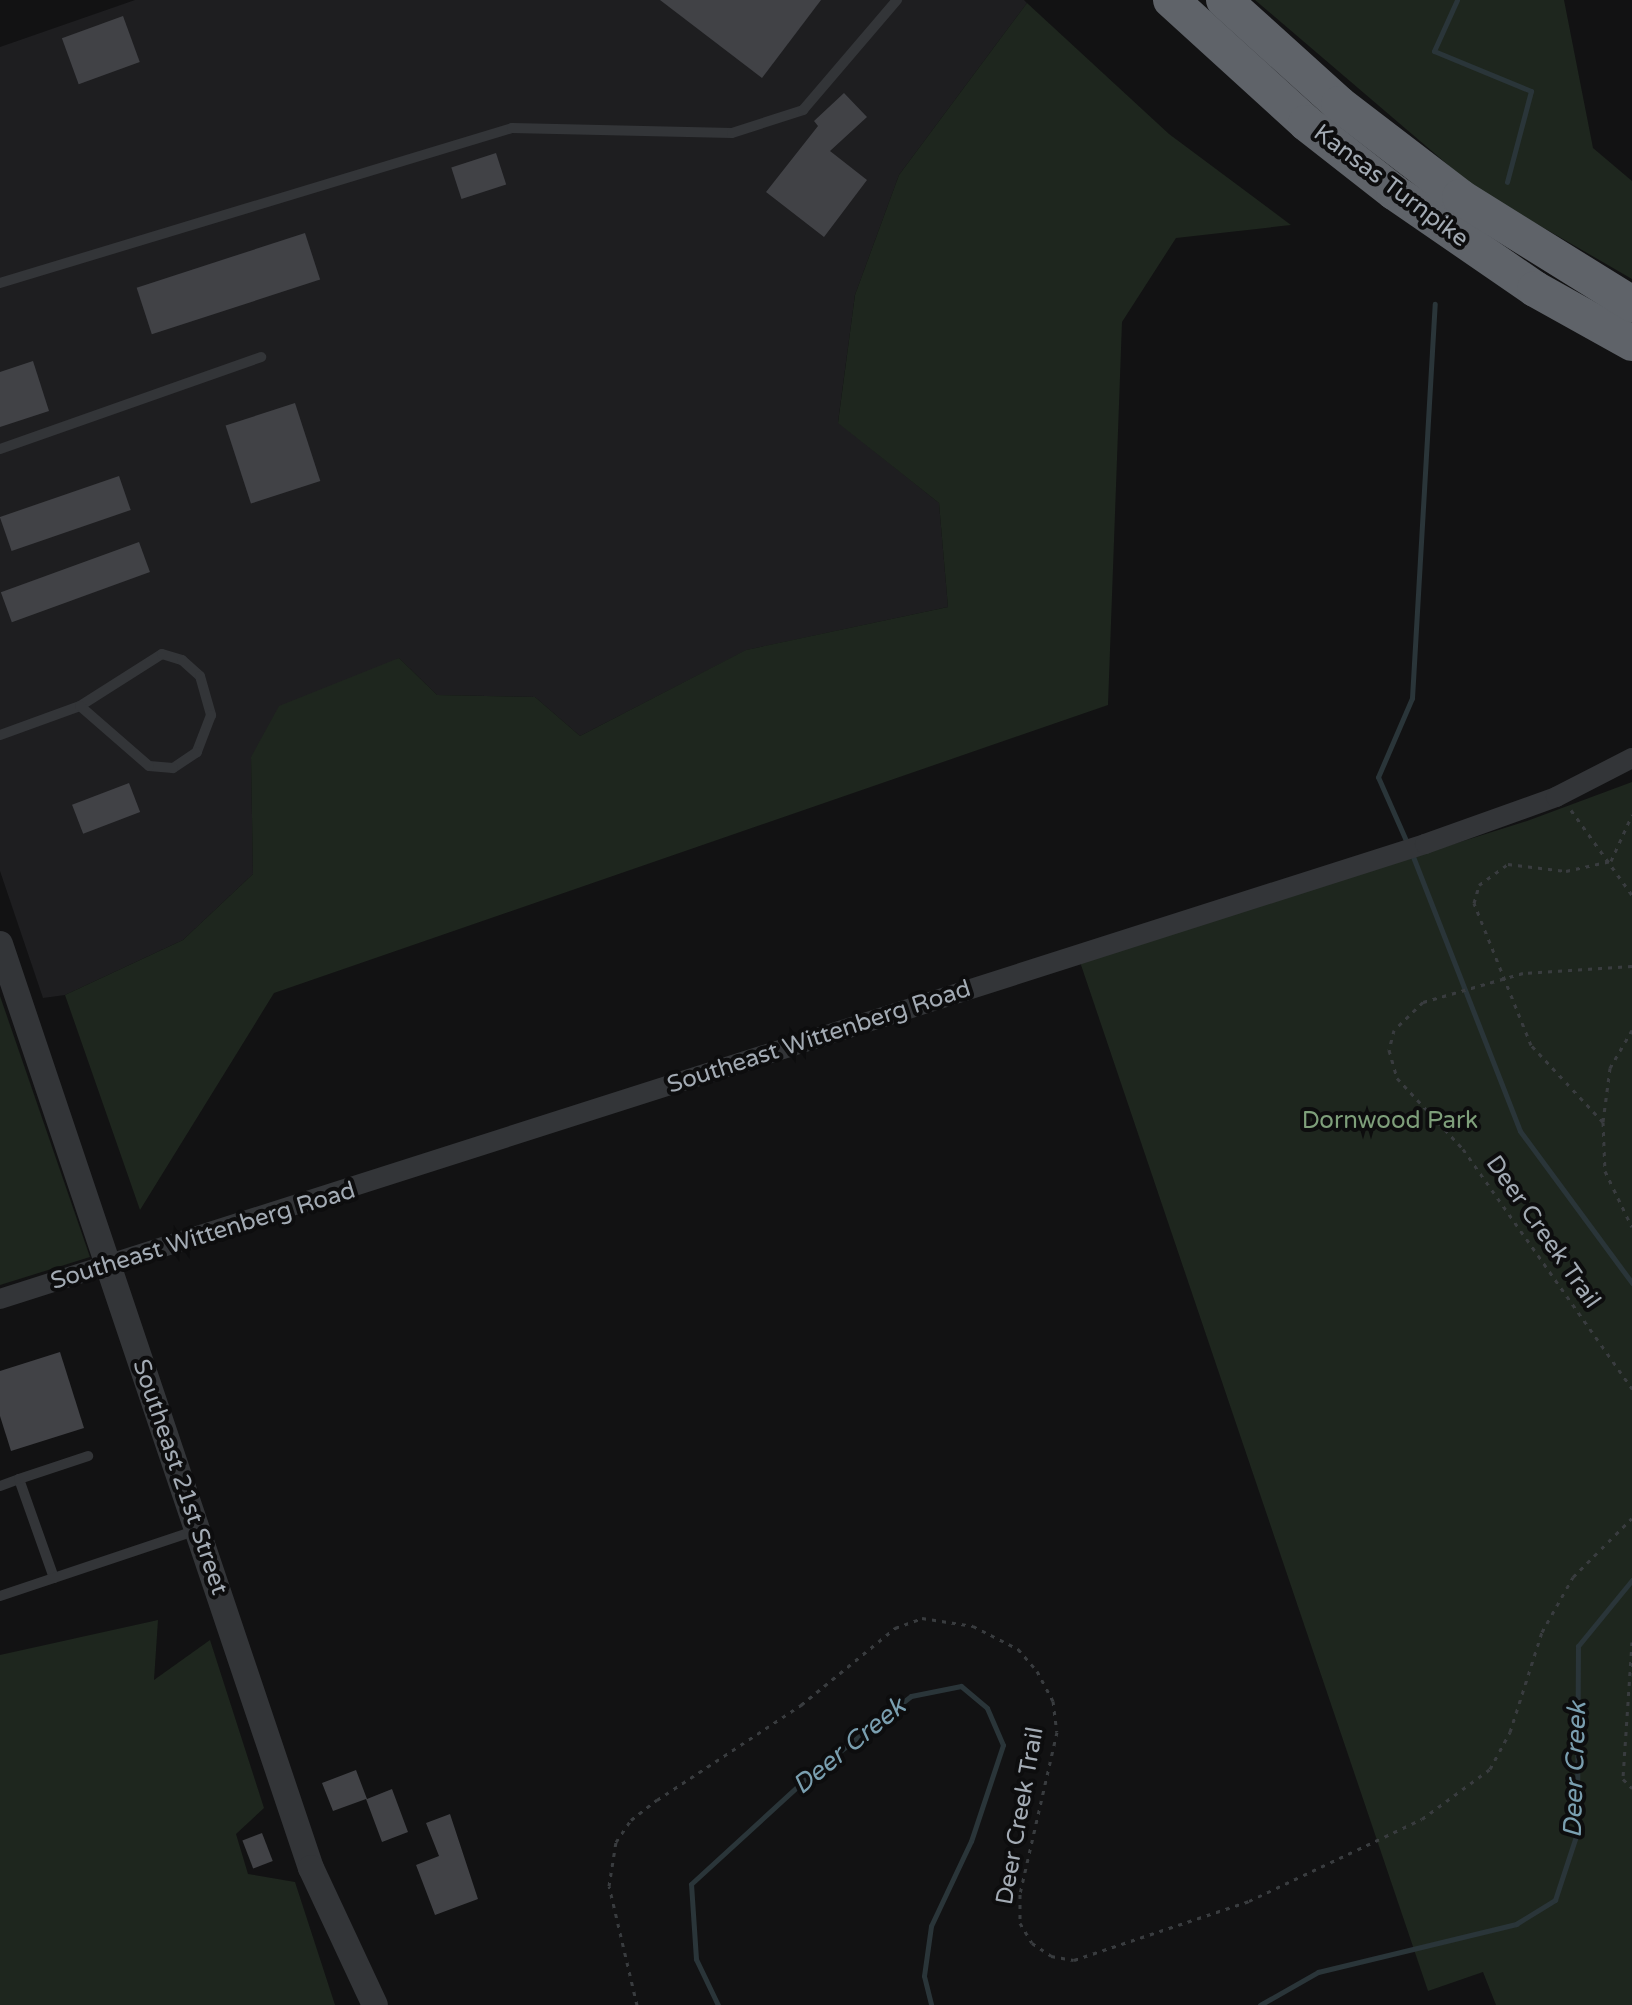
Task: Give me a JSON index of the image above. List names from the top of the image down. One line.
{"streets":{"highway":["Kansas Turnpike"],"street":["Southeast Wittenberg Road","Southeast 21st Street"],"path":["Deer Creek Trail"]},"crossings":[["Southeast Wittenberg Road","Southeast 21st Street"]],"water":["Deer Creek"],"parks":["Dornwood Park"]}
